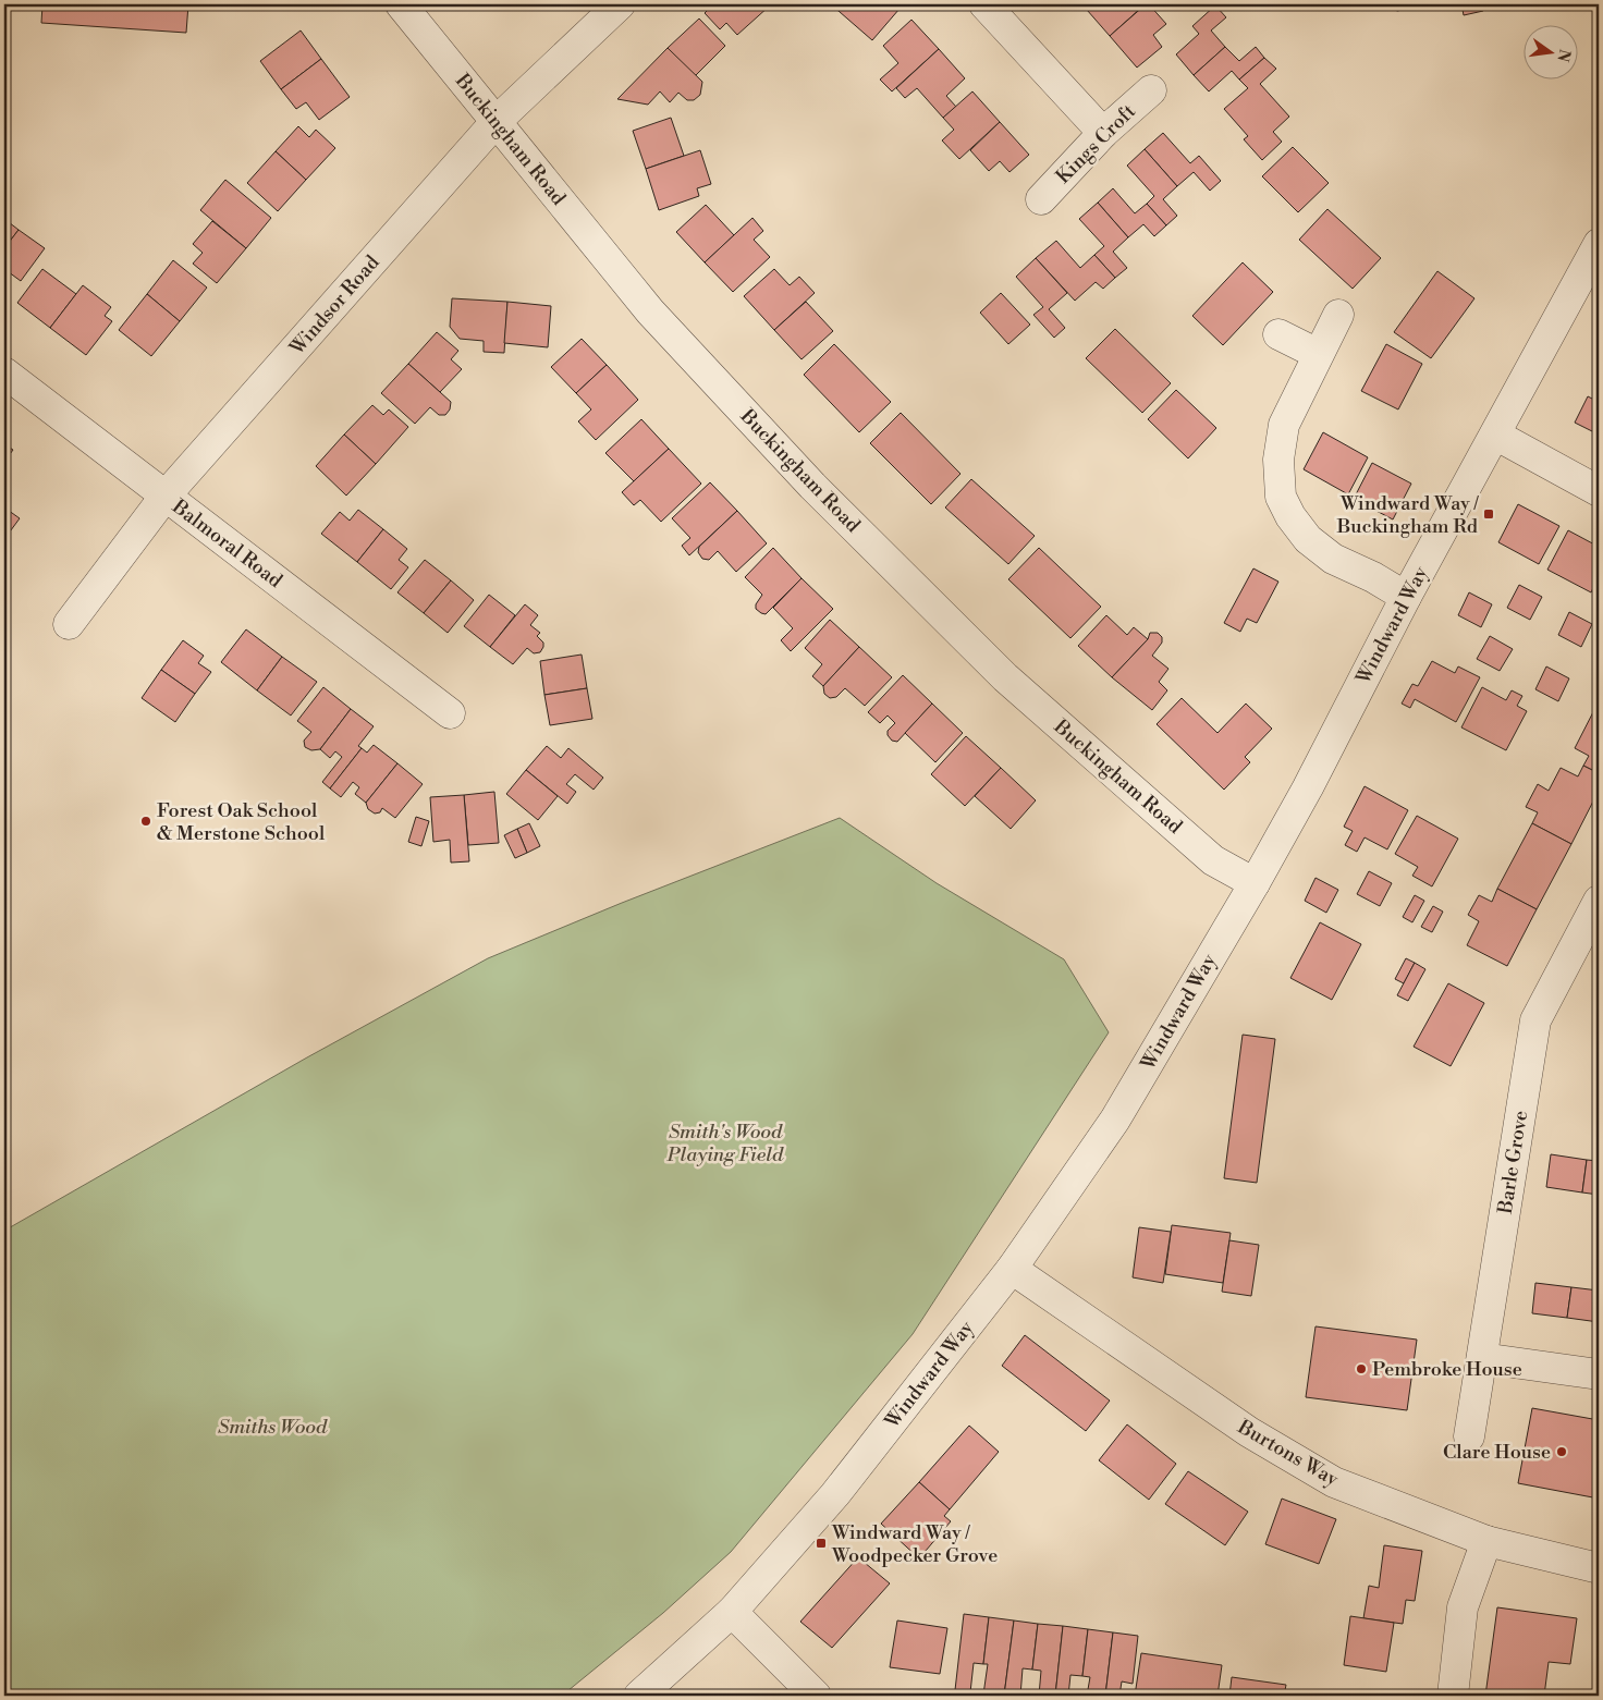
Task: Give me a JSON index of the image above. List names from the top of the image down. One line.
{"streets":{"street":["Buckingham Road","Kings Croft","Windsor Road","Balmoral Road","Windward Way","Barle Grove","Burtons Way"]},"crossings":[["Buckingham Road","Windsor Road"],["Buckingham Road","Windward Way"],["Windsor Road","Balmoral Road"],["Windward Way","Burtons Way"]],"parks":["Smith's Wood Playing Field","Smiths Wood"],"places":{"transit":["Windward Way / Buckingham Rd","Windward Way / Woodpecker Grove"],"other":["Forest Oak School & Merstone School","Pembroke House","Clare House"]},"north":"right"}
